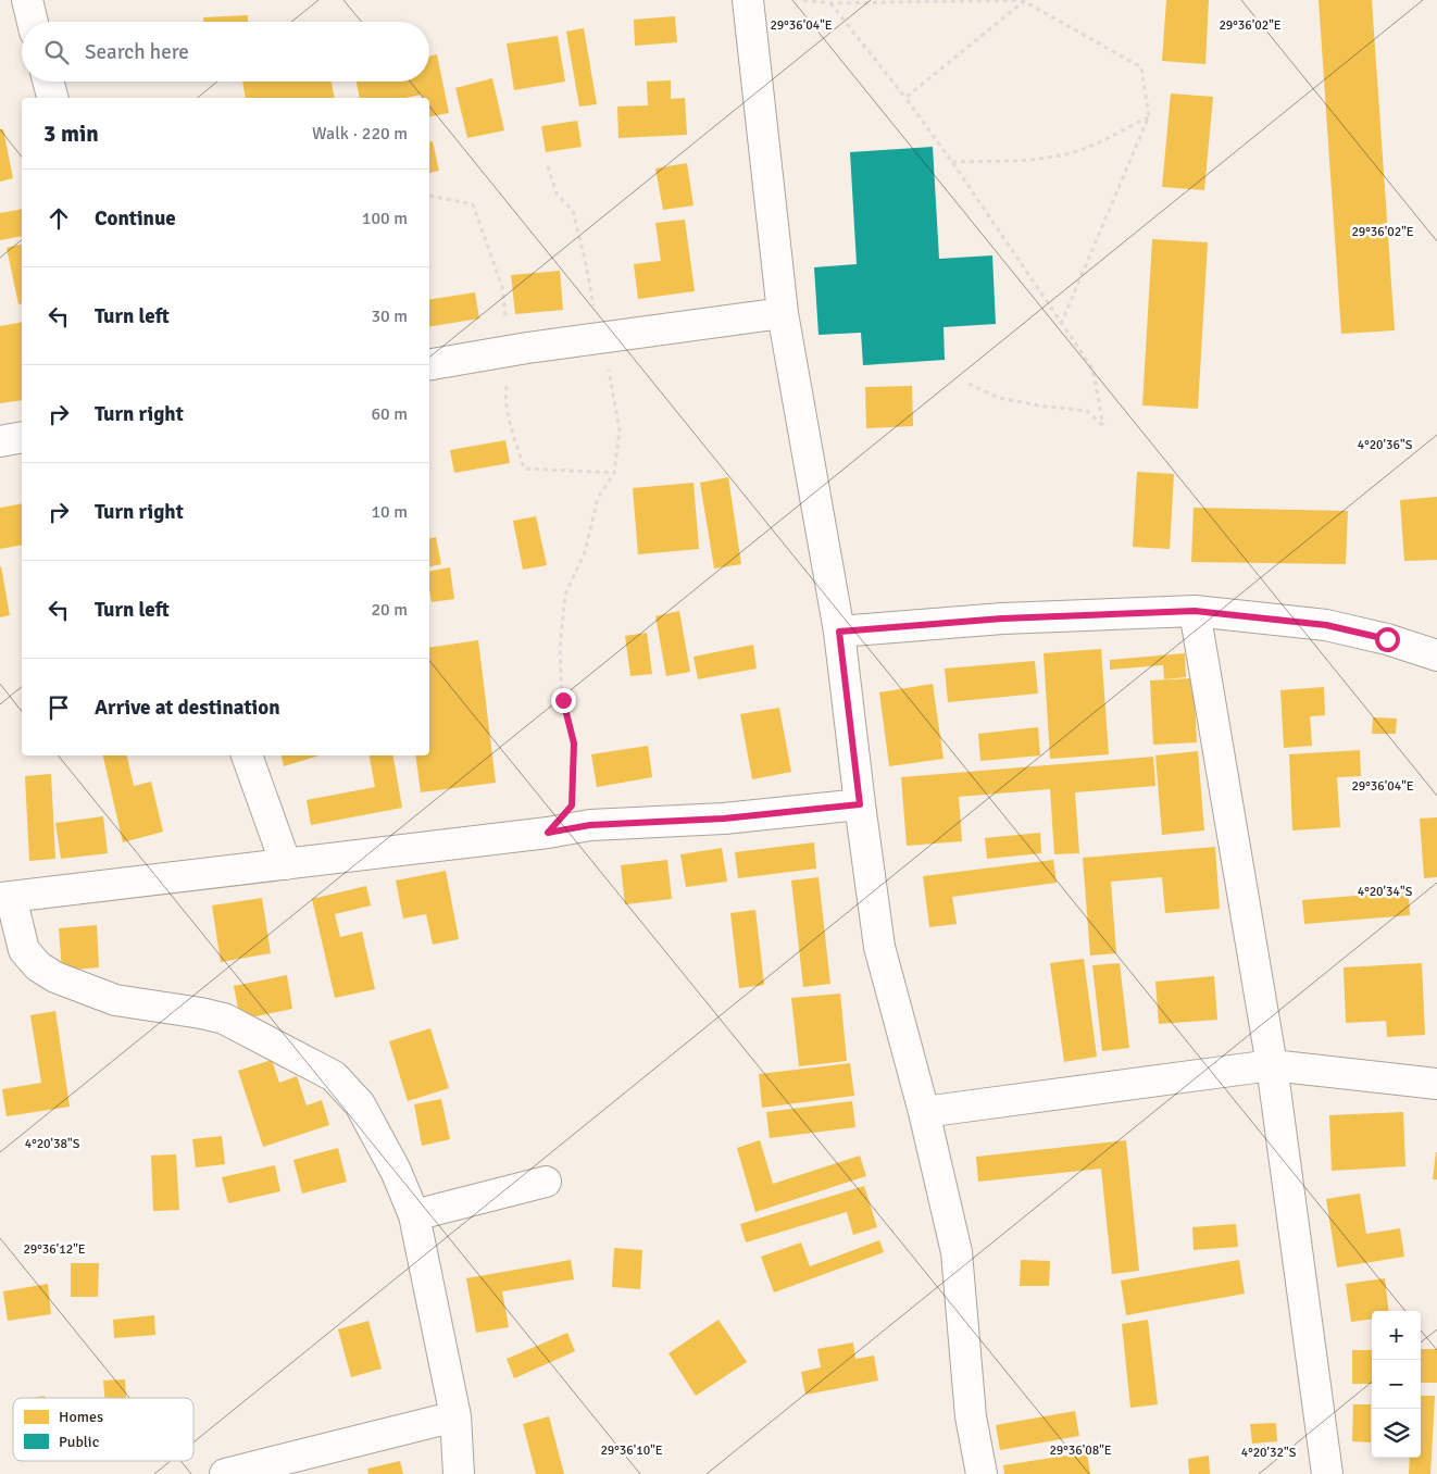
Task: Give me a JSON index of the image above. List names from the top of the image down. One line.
{"legend":["Homes","Public"],"page":{"search":"Search here","heading":["3 min","Walk · 220 m"],"list":[["Continue","100 m"],["Turn left","30 m"],["Turn right","60 m"],["Turn right","10 m"],["Turn left","20 m"],"Arrive at destination"],"map_buttons":["+","−"]},"coordinates":["29°36'04\"E","29°36'02\"E","4°20'36\"S","4°20'34\"S","4°20'38\"S","29°36'12\"E","29°36'10\"E","29°36'08\"E","4°20'32\"S"]}
